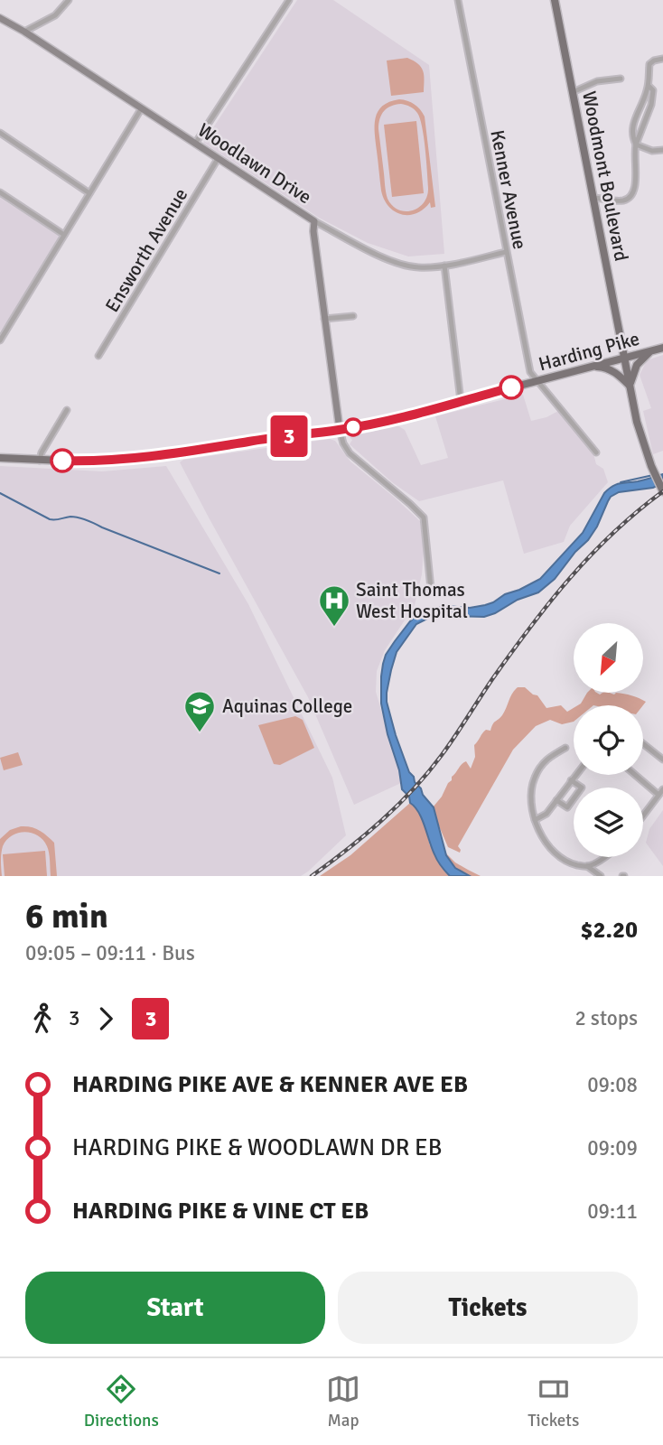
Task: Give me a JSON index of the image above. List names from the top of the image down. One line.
{"streets":{"main road":["Woodlawn Drive","Woodmont Boulevard","Harding Pike"],"street":["Kenner Avenue","Ensworth Avenue"]},"crossings":[["Woodlawn Drive","Ensworth Avenue"],["Woodlawn Drive","Harding Pike"],["Woodmont Boulevard","Harding Pike"],["Kenner Avenue","Harding Pike"]],"places":{"hospital":["Saint Thomas West Hospital"],"school or university":["Aquinas College"]},"lines":["bus line 3"],"north":"bottom left","page":{"on_map":"3","heading":["6 min","09:05 – 09:11 · Bus","$2.20"],"legs":["3","3","2 stops"],"list":[{"name":"HARDING PIKE AVE & KENNER AVE EB","value":"09:08"},{"name":"HARDING PIKE & WOODLAWN DR EB","value":"09:09"},{"name":"HARDING PIKE & VINE CT EB","value":"09:11"}],"buttons":["Start","Tickets"],"tabs":["Directions","Map","Tickets"]}}
